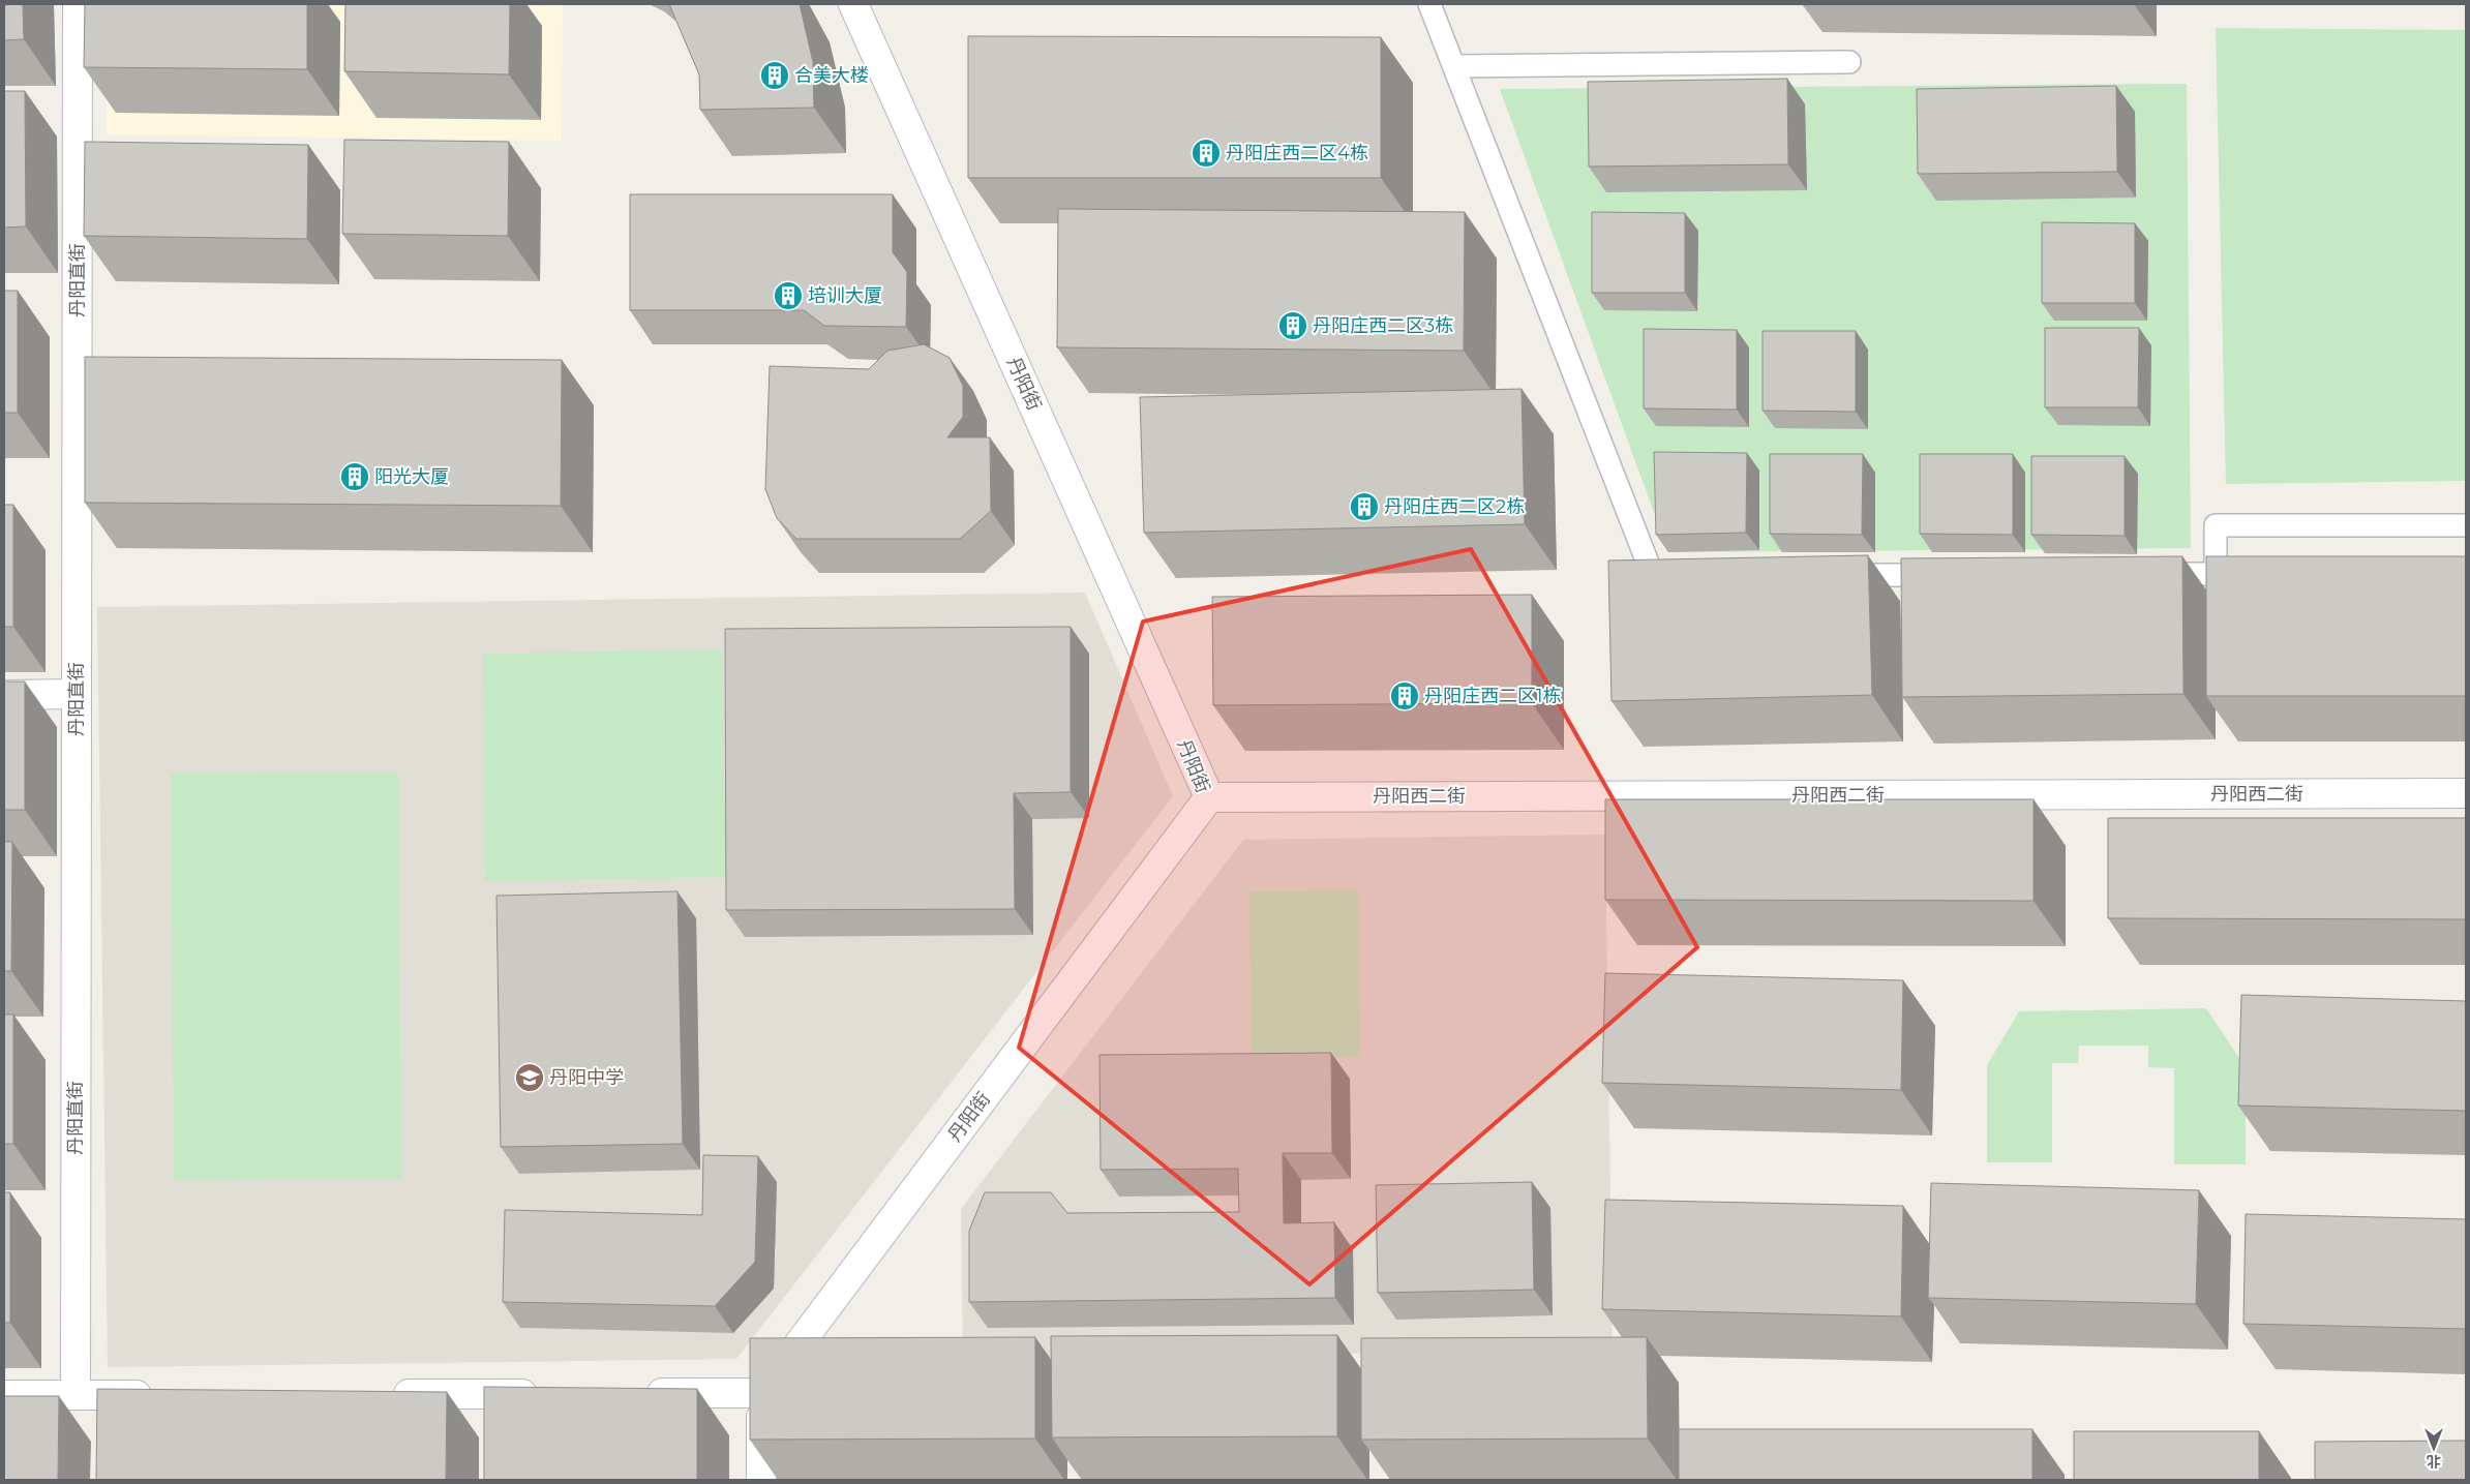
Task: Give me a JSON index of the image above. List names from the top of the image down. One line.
{"streets":{"street":["丹阳直街","丹阳街","丹阳西二街"]},"crossings":[["丹阳街","丹阳西二街"]],"places":{"building":["合美大楼","丹阳庄西二区4栋","培训大厦","丹阳庄西二区3栋","阳光大厦","丹阳庄西二区2栋","丹阳庄西二区1栋"],"school or university":["丹阳中学"]},"north":"bottom"}
